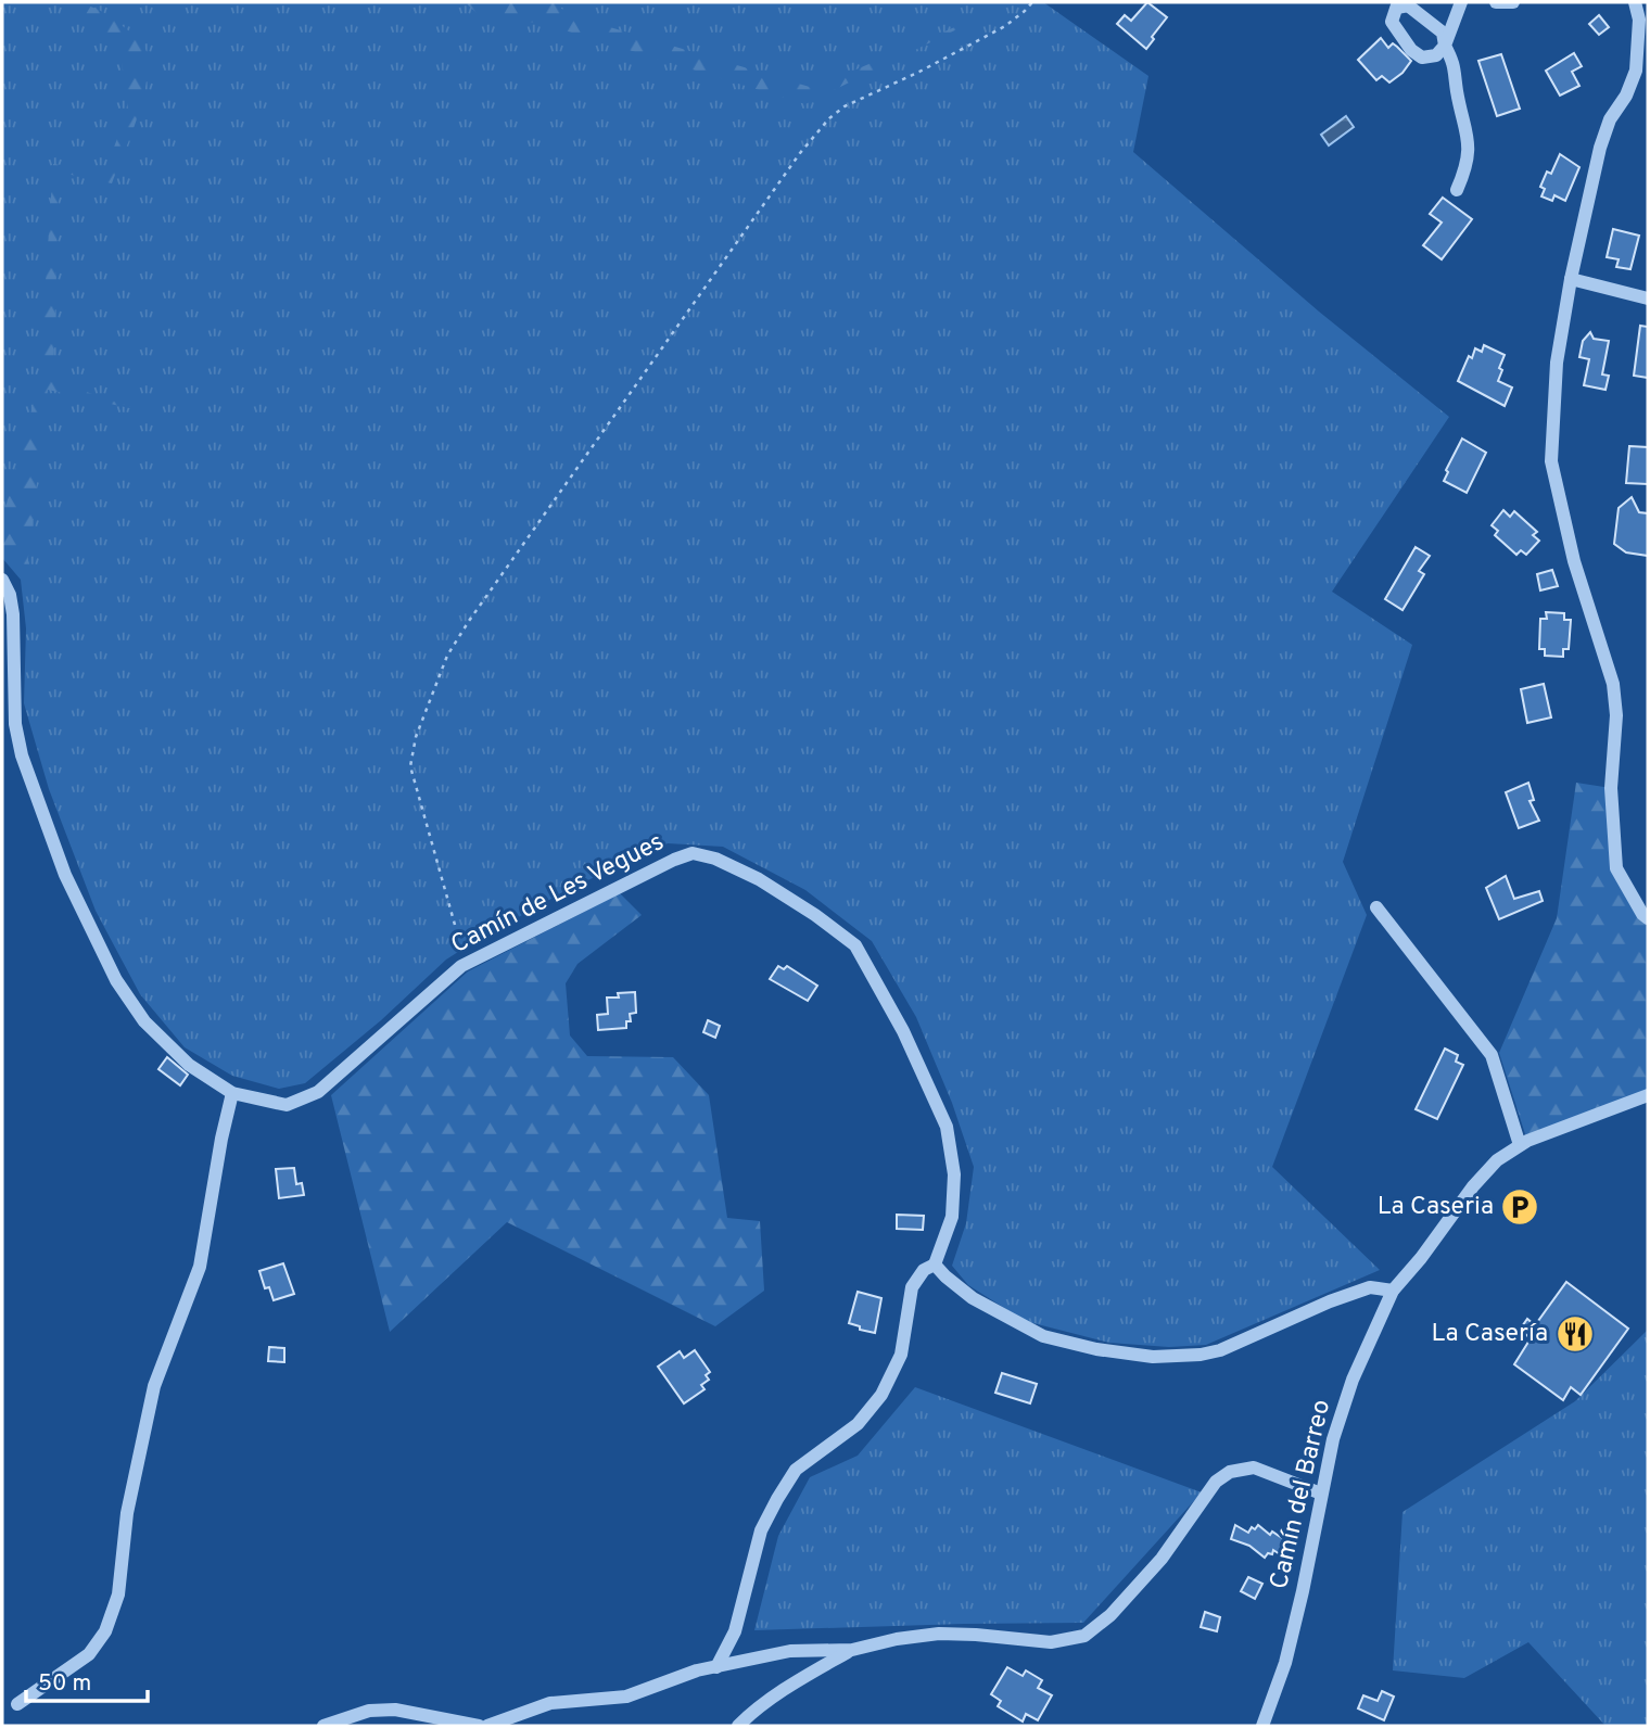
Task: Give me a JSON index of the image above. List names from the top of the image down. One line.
{"streets":{"street":["Camín de Les Vegues","Camín del Barreo"]},"places":{"parking":["La Caseria"],"restaurant":["La Casería"]},"scale_bar":"50 m"}
